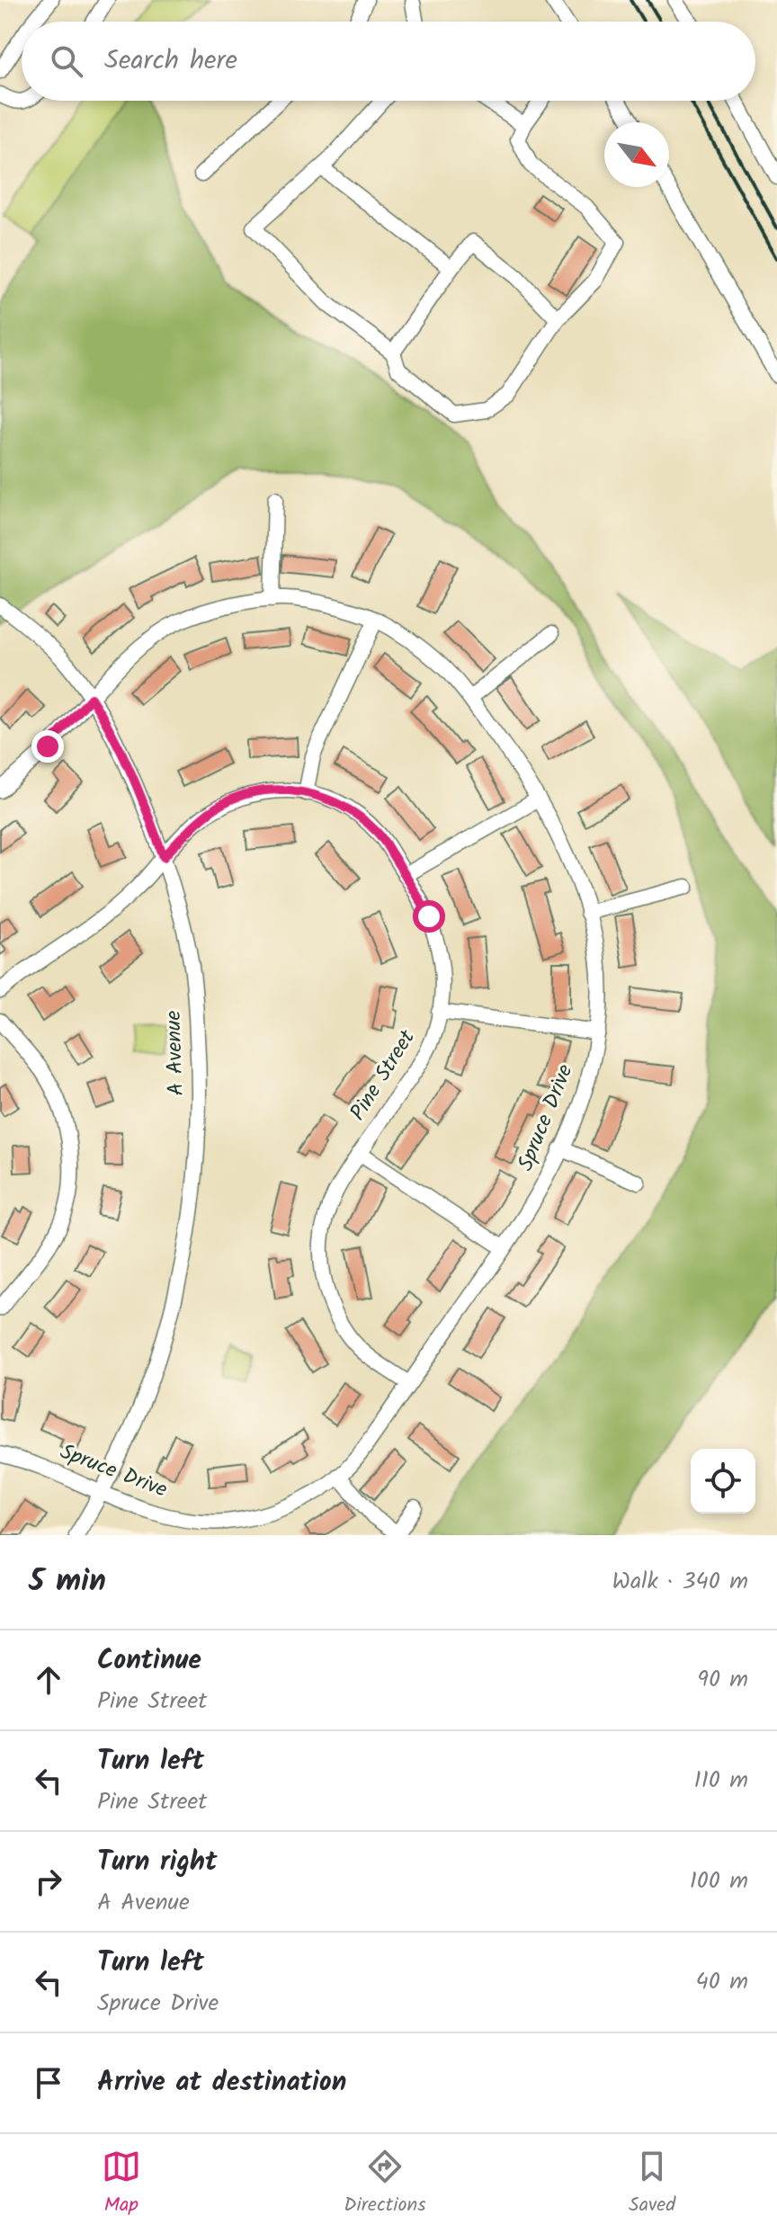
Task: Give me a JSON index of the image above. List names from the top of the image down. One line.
{"streets":{"street":["A Avenue","Pine Street","Spruce Drive"]},"crossings":[["A Avenue","Pine Street"],["A Avenue","Spruce Drive"],["Pine Street","Spruce Drive"]],"north":"bottom right","page":{"search":"Search here","heading":["5 min","Walk · 340 m"],"list":[["Continue","Pine Street","90 m"],["Turn left","Pine Street","110 m"],["Turn right","A Avenue","100 m"],["Turn left","Spruce Drive","40 m"],"Arrive at destination"],"nav":["Map","Directions","Saved"]}}
